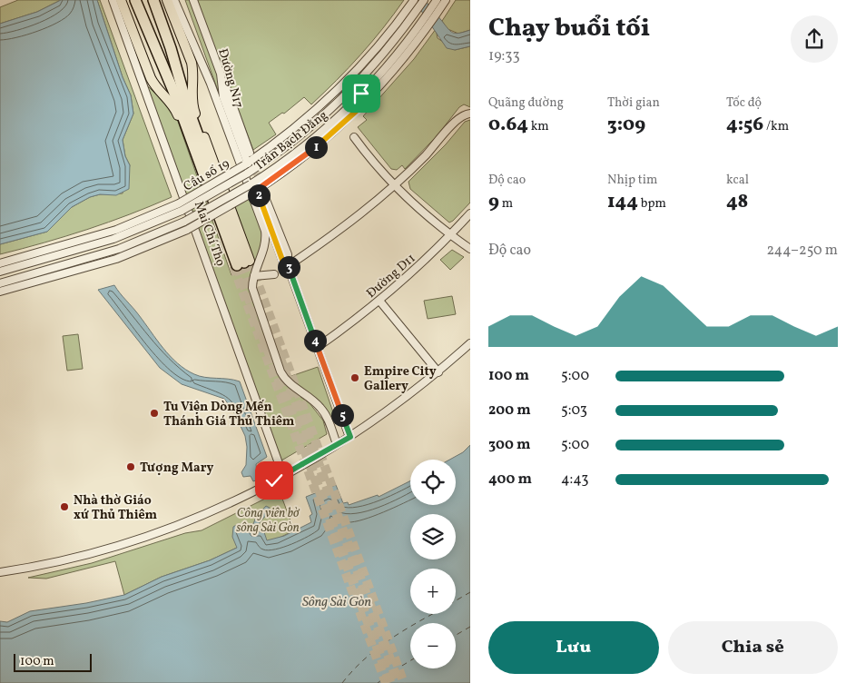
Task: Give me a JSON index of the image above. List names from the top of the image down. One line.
{"streets":{"highway":["Mai Chí Thọ"],"street":["Đường N17","Trần Bạch Đằng","Cầu số 19","Đường D11"]},"crossings":[["Đường N17","Cầu số 19"],["Trần Bạch Đằng","Cầu số 19"]],"water":["Sông Sài Gòn"],"parks":["Công viên bờ sông Sài Gòn"],"places":["Empire City Gallery","Tu Viện Dòng Mến Thánh Giá Thủ Thiêm","Tượng Mary","Nhà thờ Giáo xứ Thủ Thiêm"],"scale_bar":"100 m","page":{"heading":["Chạy buổi tối","19:33"],"stats":[["Quãng đường","0.64 km"],["Thời gian","3:09"],["Tốc độ","4:56 /km"],["Độ cao","9 m"],["Nhịp tim","144 bpm"],["kcal","48"]],"pins":["1","2","3","4","5"],"chart":["Độ cao","244–250 m"],"list":[{"name":"100 m","note":"5:00"},{"name":"200 m","note":"5:03"},{"name":"300 m","note":"5:00"},{"name":"400 m","note":"4:43"}],"map_buttons":["+","−"],"buttons":["Lưu","Chia sẻ"],"scale":"100 m"}}
